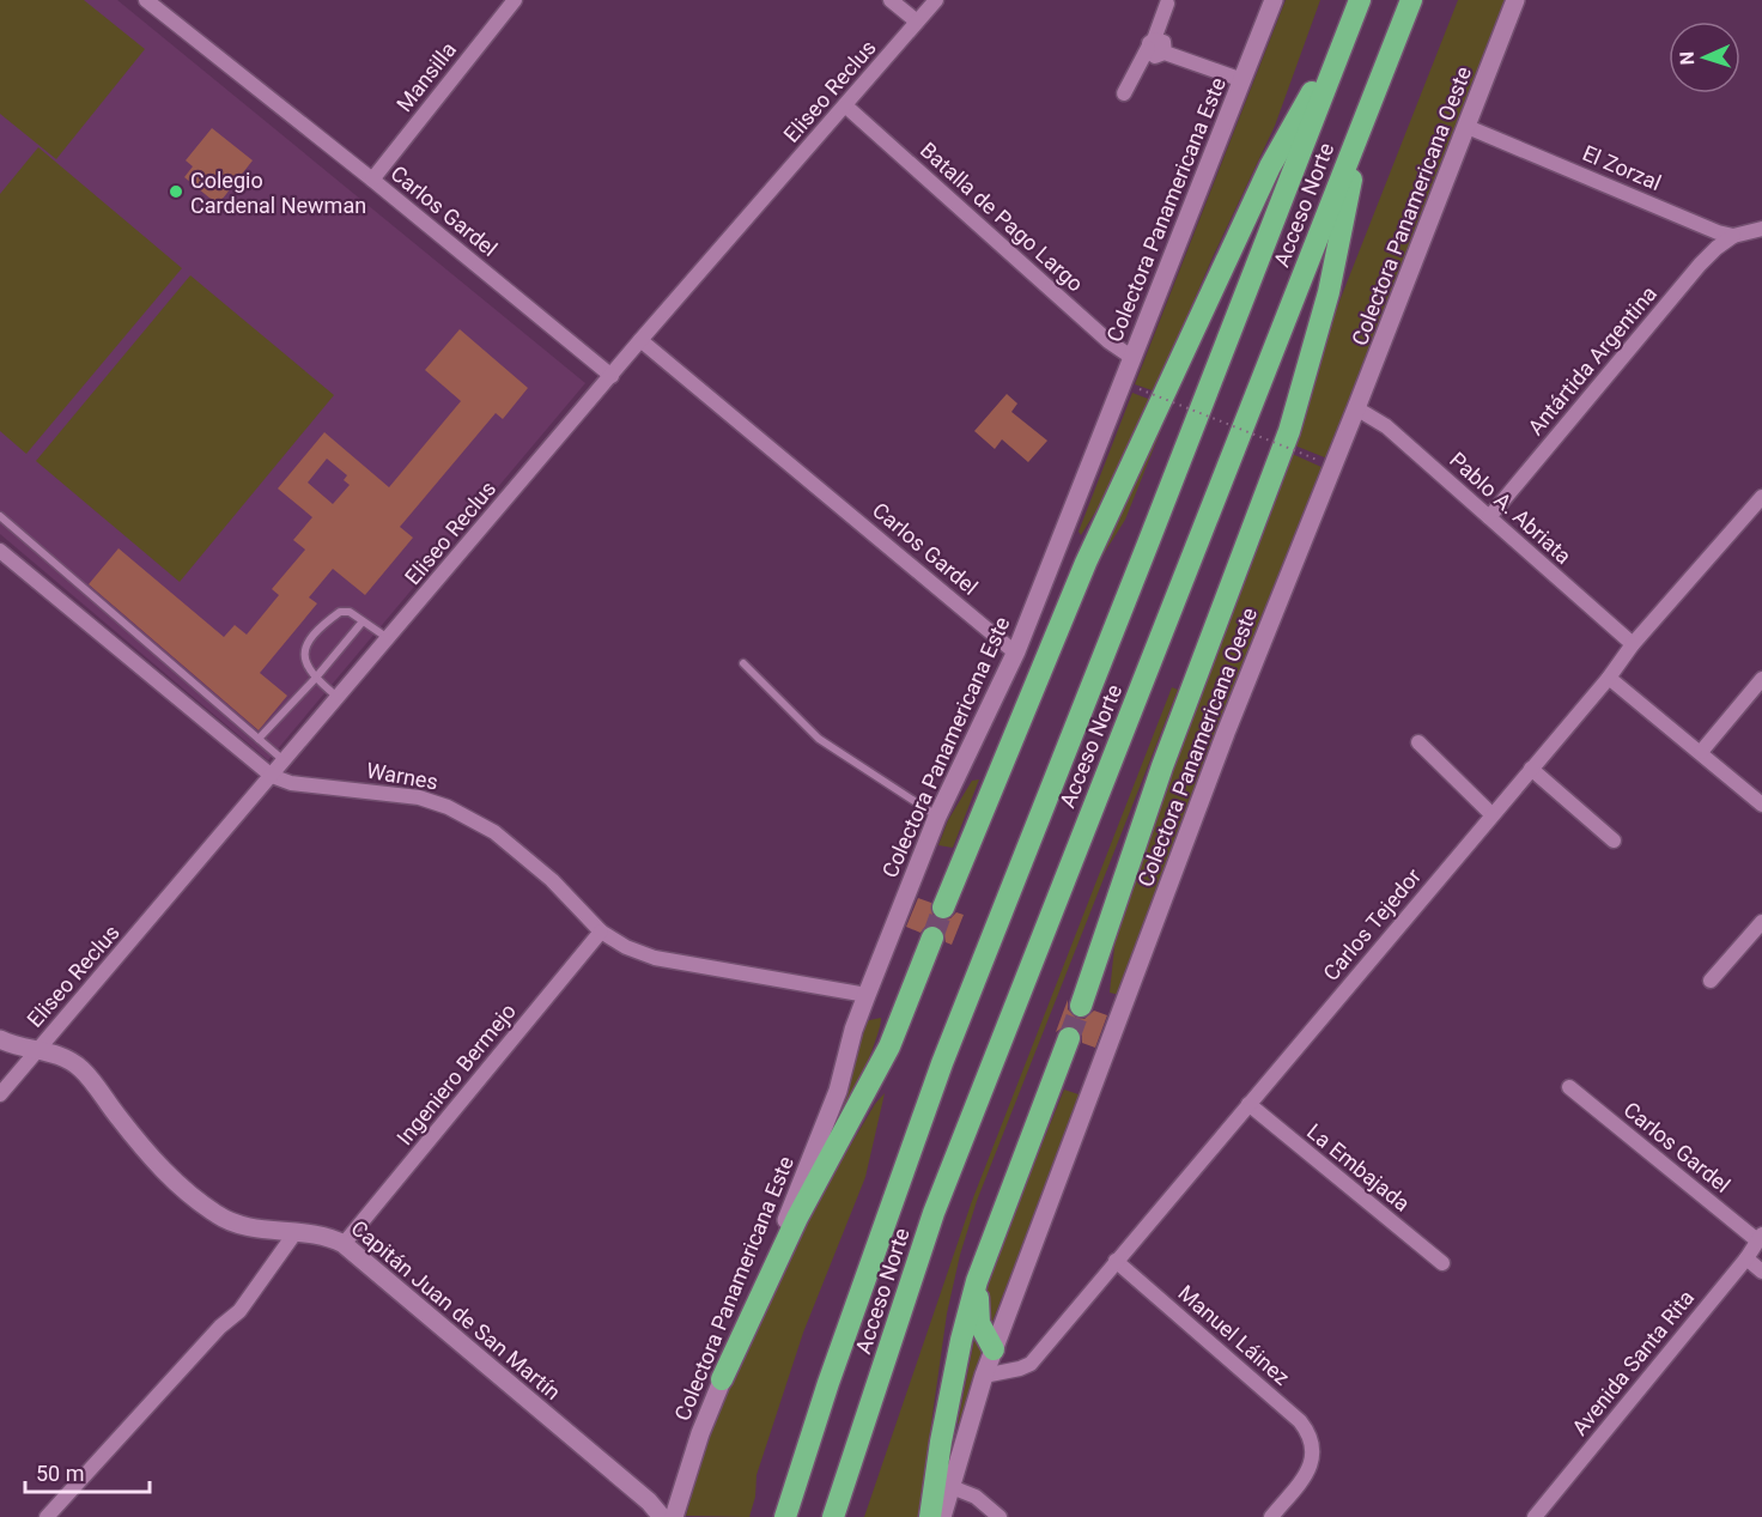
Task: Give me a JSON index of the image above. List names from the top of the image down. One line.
{"streets":{"highway":["Acceso Norte"],"street":["Mansilla","Eliseo Reclus","El Zorzal","Colectora Panamericana Oeste","Colectora Panamericana Este","Carlos Gardel","Batalla de Pago Largo","Antártida Argentina","Pablo A. Abriata","Warnes","Carlos Tejedor","Ingeniero Bermejo","La Embajada","Capitán Juan de San Martín","Manuel Láinez","Avenida Santa Rita"]},"crossings":[["Mansilla","Carlos Gardel"],["Eliseo Reclus","Carlos Gardel"],["Eliseo Reclus","Batalla de Pago Largo"],["Eliseo Reclus","Warnes"],["Eliseo Reclus","Capitán Juan de San Martín"],["El Zorzal","Colectora Panamericana Oeste"],["El Zorzal","Antártida Argentina"],["Colectora Panamericana Oeste","Pablo A. Abriata"],["Colectora Panamericana Oeste","Carlos Tejedor"],["Colectora Panamericana Este","Carlos Gardel"],["Colectora Panamericana Este","Batalla de Pago Largo"],["Colectora Panamericana Este","Warnes"],["Carlos Gardel","Avenida Santa Rita"],["Antártida Argentina","Pablo A. Abriata"],["Pablo A. Abriata","Carlos Tejedor"],["Warnes","Ingeniero Bermejo"],["Carlos Tejedor","La Embajada"],["Carlos Tejedor","Manuel Láinez"],["Ingeniero Bermejo","Capitán Juan de San Martín"]],"places":["Colegio Cardenal Newman"],"scale_bar":"50 m","north":"left"}
